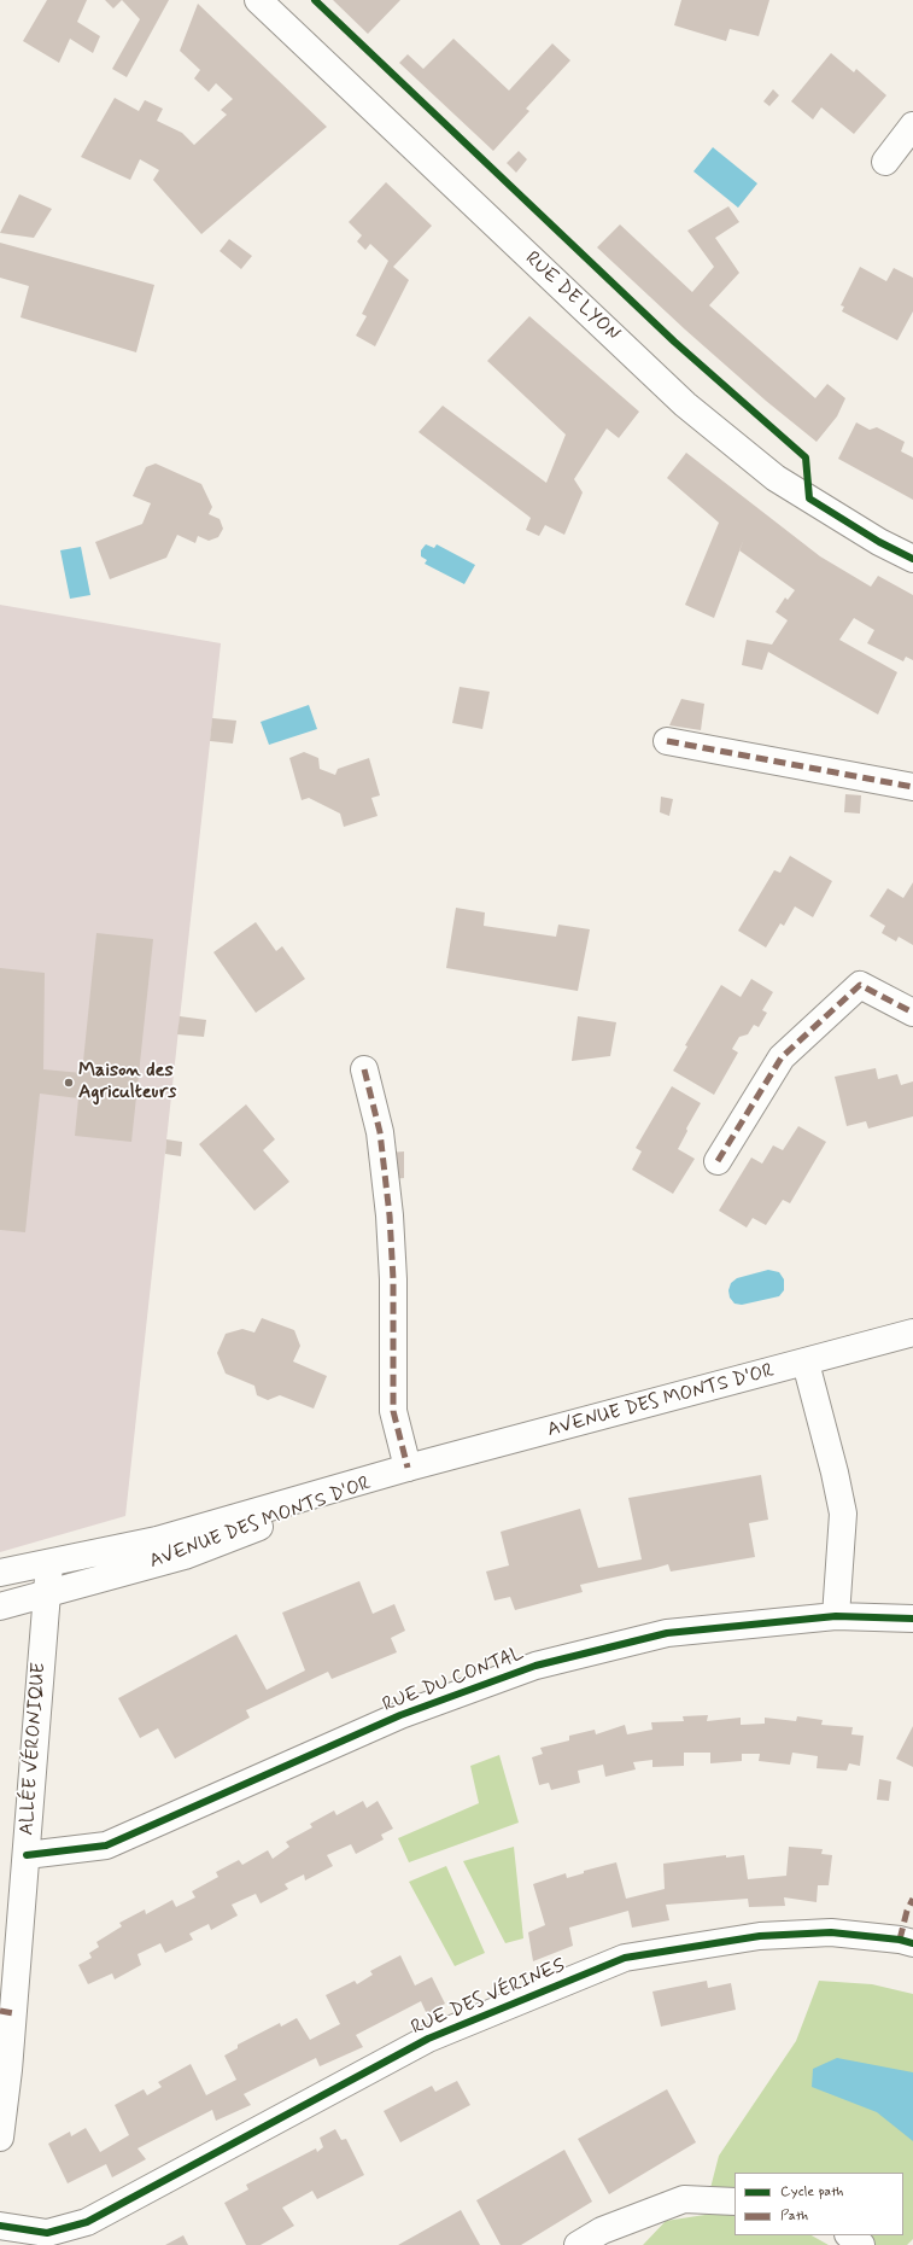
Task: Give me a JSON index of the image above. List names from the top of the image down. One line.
{"streets":{"street":["RUE DE LYON","AVENUE DES MONTS D'OR","RUE DU CONTAL","ALLÉE VÉRONIQUE","RUE DES VÉRINES"]},"crossings":[["AVENUE DES MONTS D'OR","ALLÉE VÉRONIQUE"],["RUE DU CONTAL","ALLÉE VÉRONIQUE"]],"places":["Maison des Agriculteurs"],"legend":["Cycle path","Path"]}
